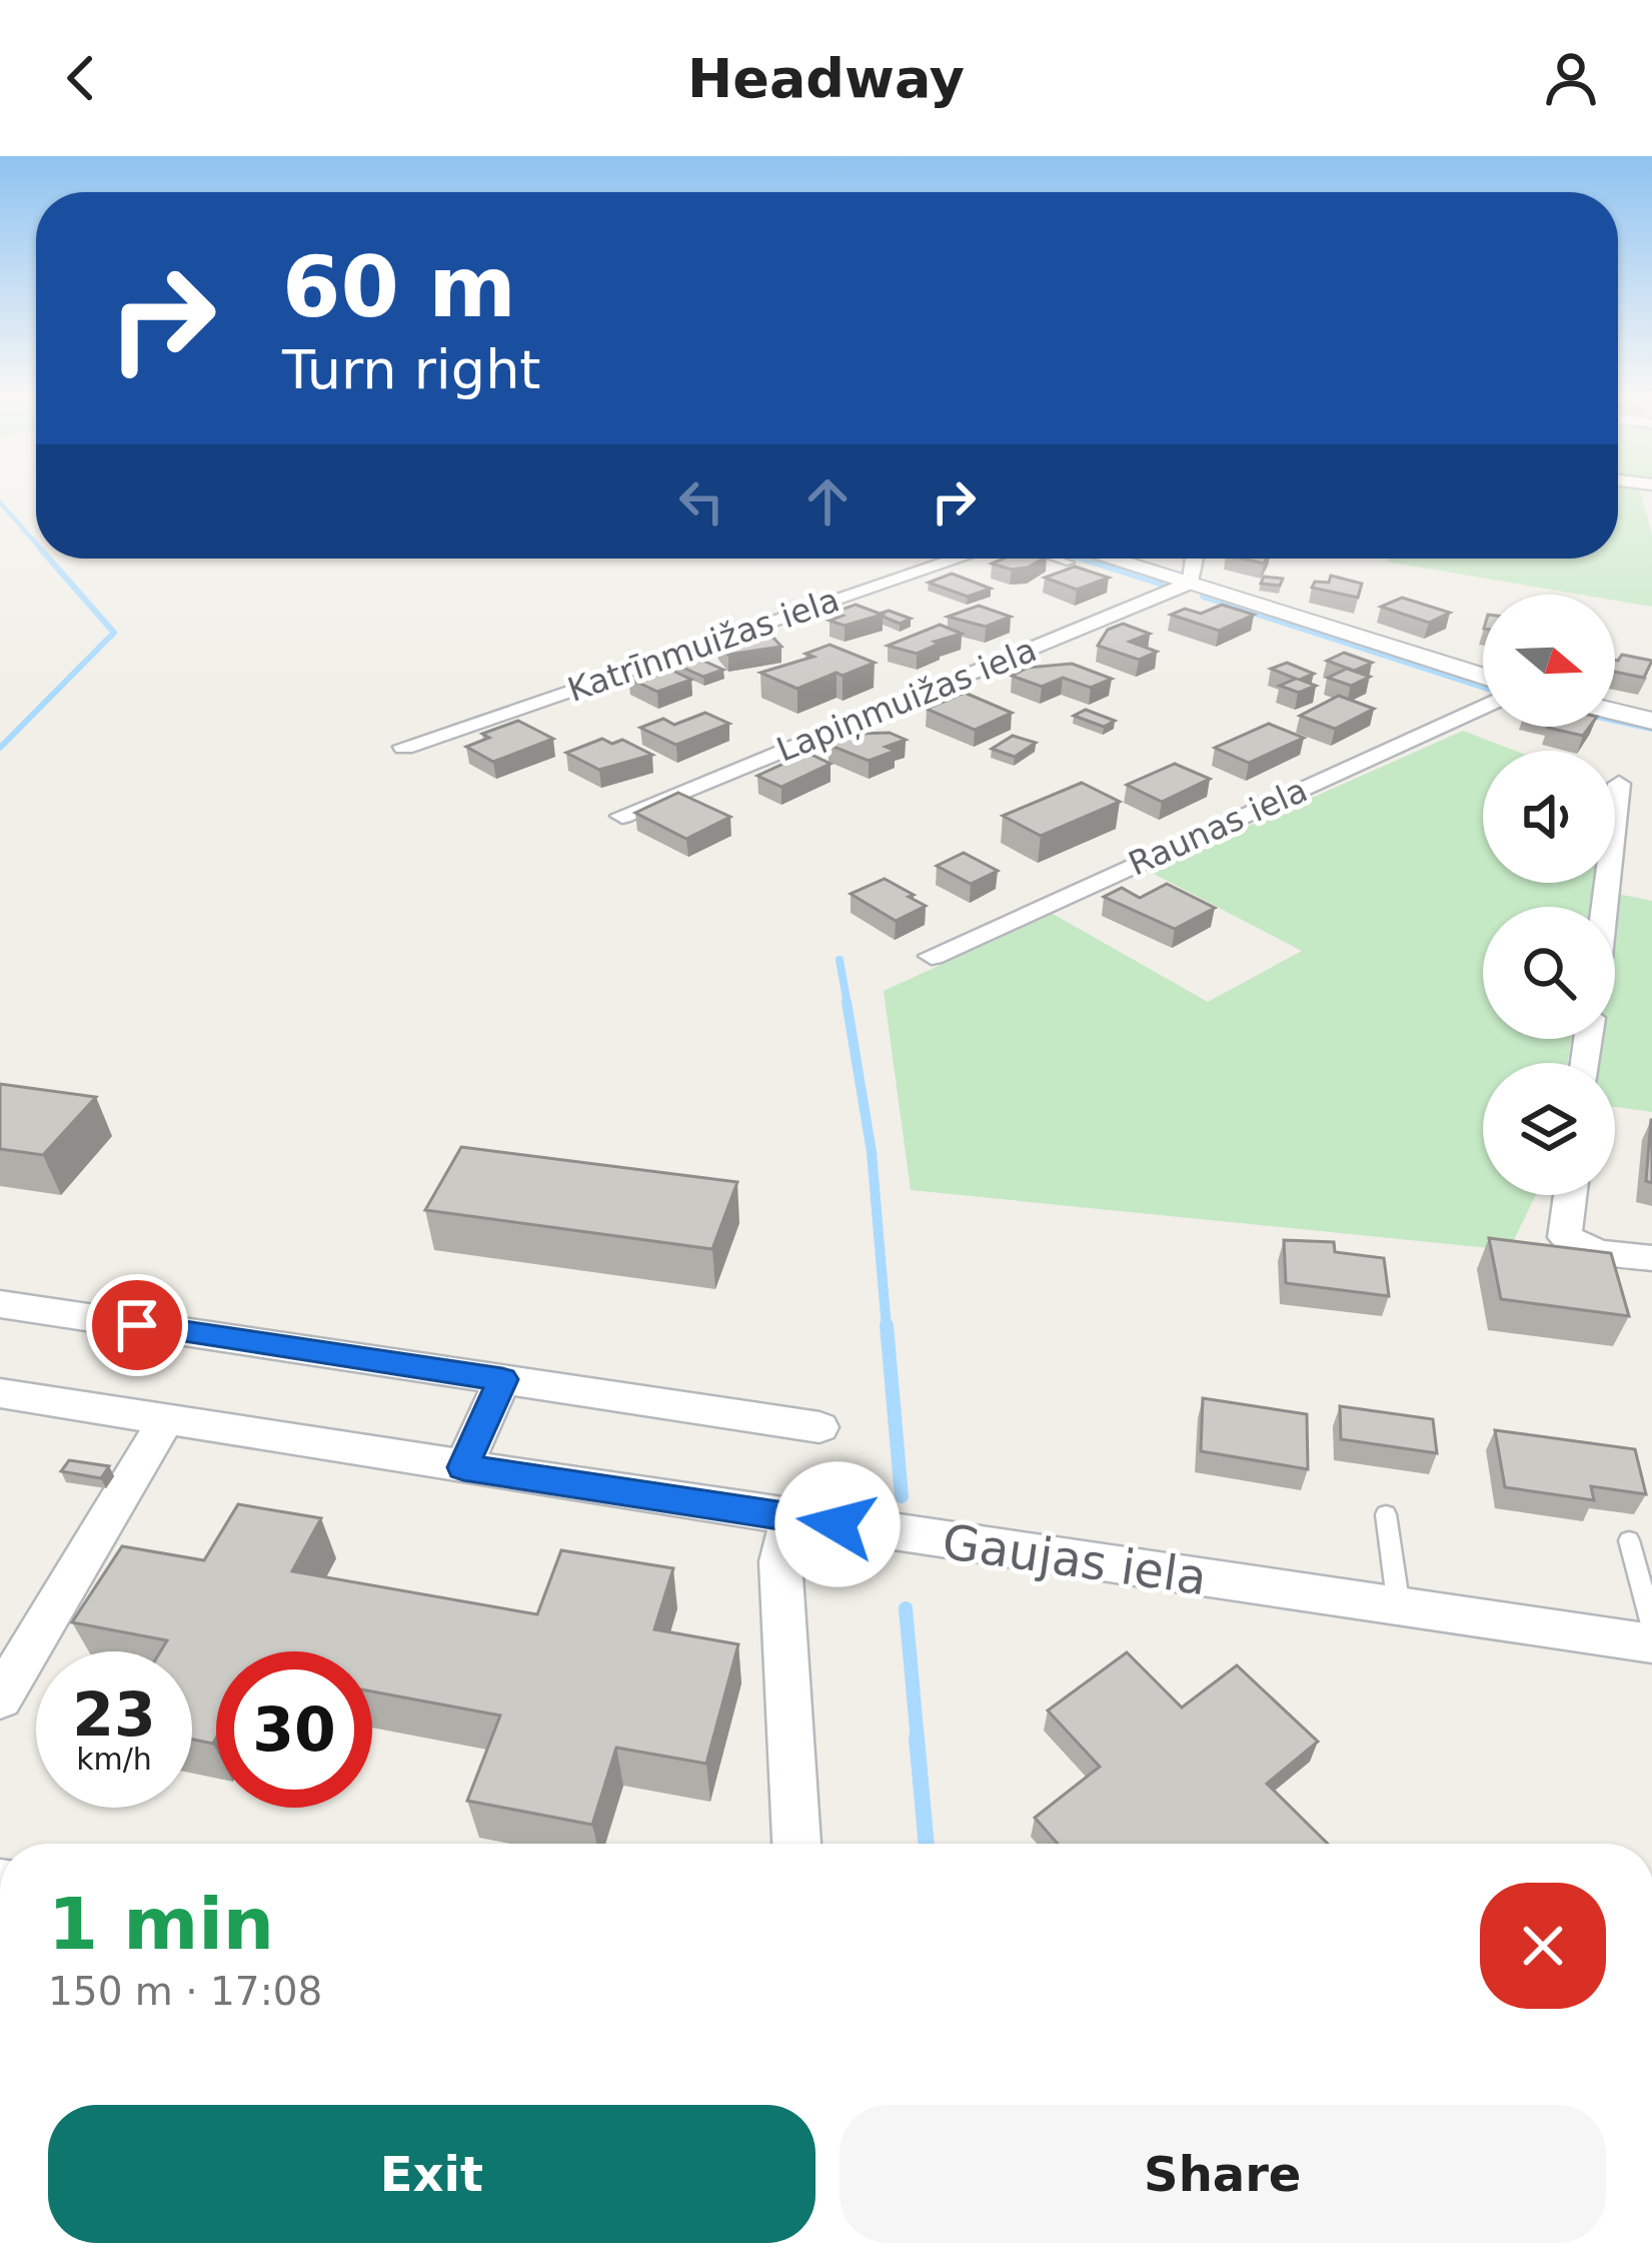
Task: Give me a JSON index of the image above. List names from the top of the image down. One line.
{"streets":{"street":["Katrīnmuižas iela","Lapiņmuižas iela","Raunas iela","Gaujas iela"]},"north":"right","page":{"header":"Headway","turn":["60 m","Turn right"],"speed":"23 km/h","limit":"30","heading":["1 min","150 m · 17:08"],"buttons":["Exit","Share"]}}
